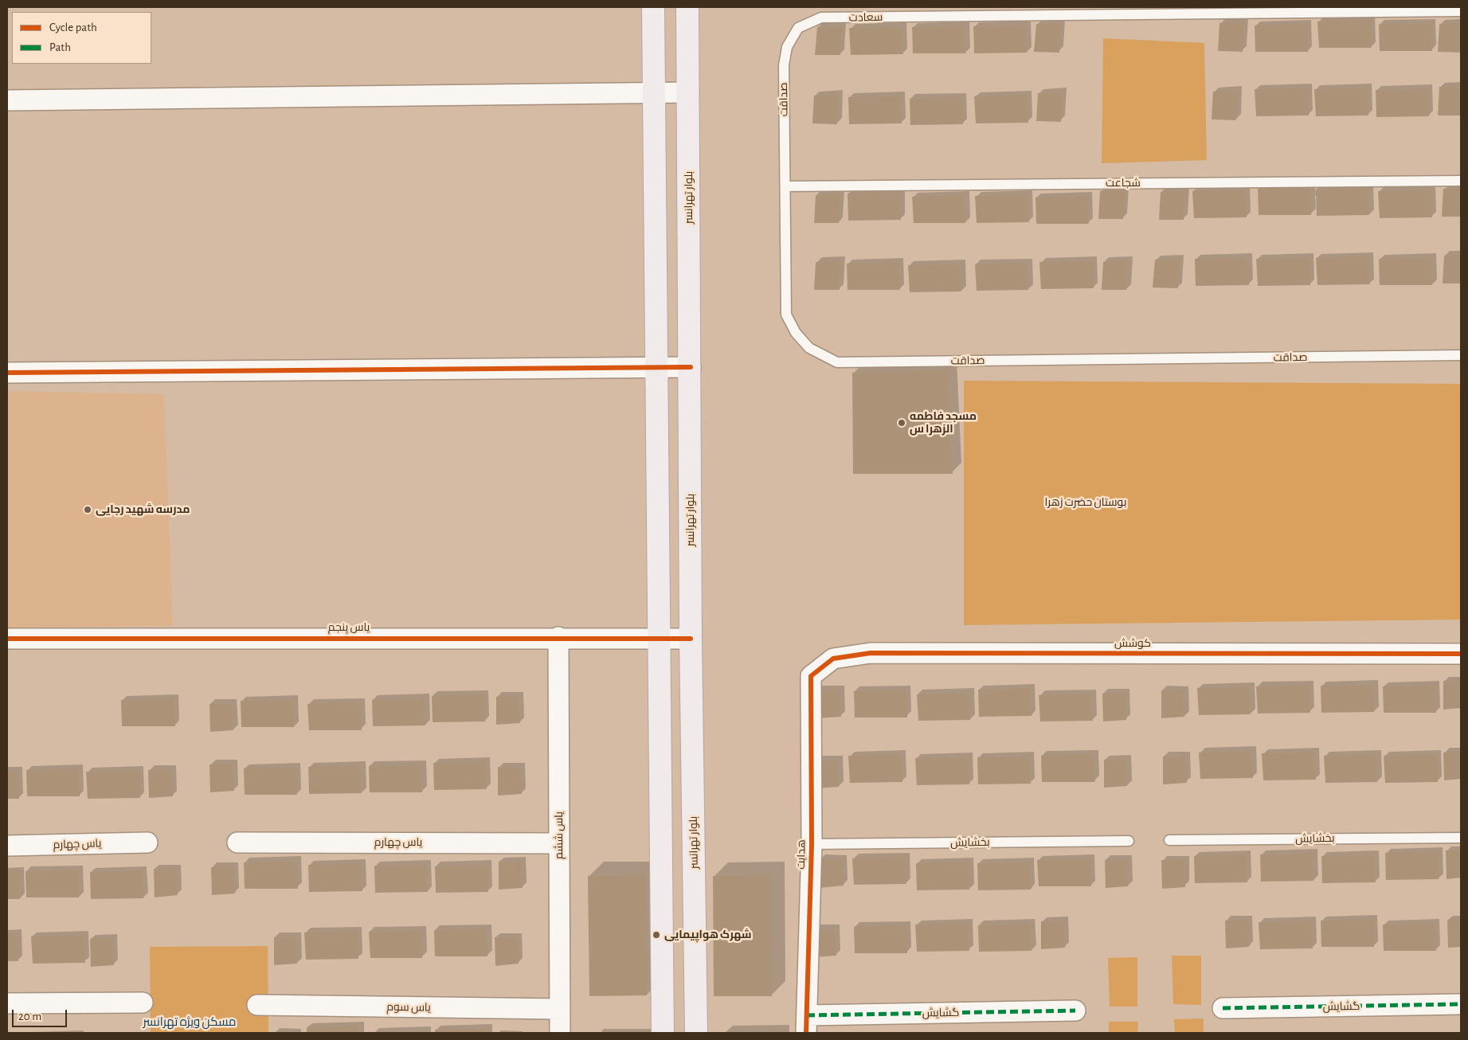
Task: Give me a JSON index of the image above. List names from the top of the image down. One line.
{"streets":{"main road":["بلوار تهرانسر"],"street":["یاس پنجم","کوشش","یاس ششم","یاس چهارم","هدایت","گشایش","یاس سوم"],"lane":["سعادت","صداقت","شجاعت","بخشایش"]},"crossings":[["سعادت","صداقت"],["صداقت","شجاعت"],["بلوار تهرانسر","یاس پنجم"],["یاس پنجم","یاس ششم"],["کوشش","هدایت"],["یاس ششم","یاس چهارم"],["یاس ششم","یاس سوم"],["بخشایش","هدایت"],["هدایت","گشایش"]],"districts":["مسکن ویژه تهرانسر"],"parks":["بوستان حضرت زهرا"],"places":["مسجد فاطمه الزهرا س","مدرسه شهید رجایی","شهرک هواپیمایی"],"legend":["Cycle path","Path"],"scale_bar":"20 m"}
